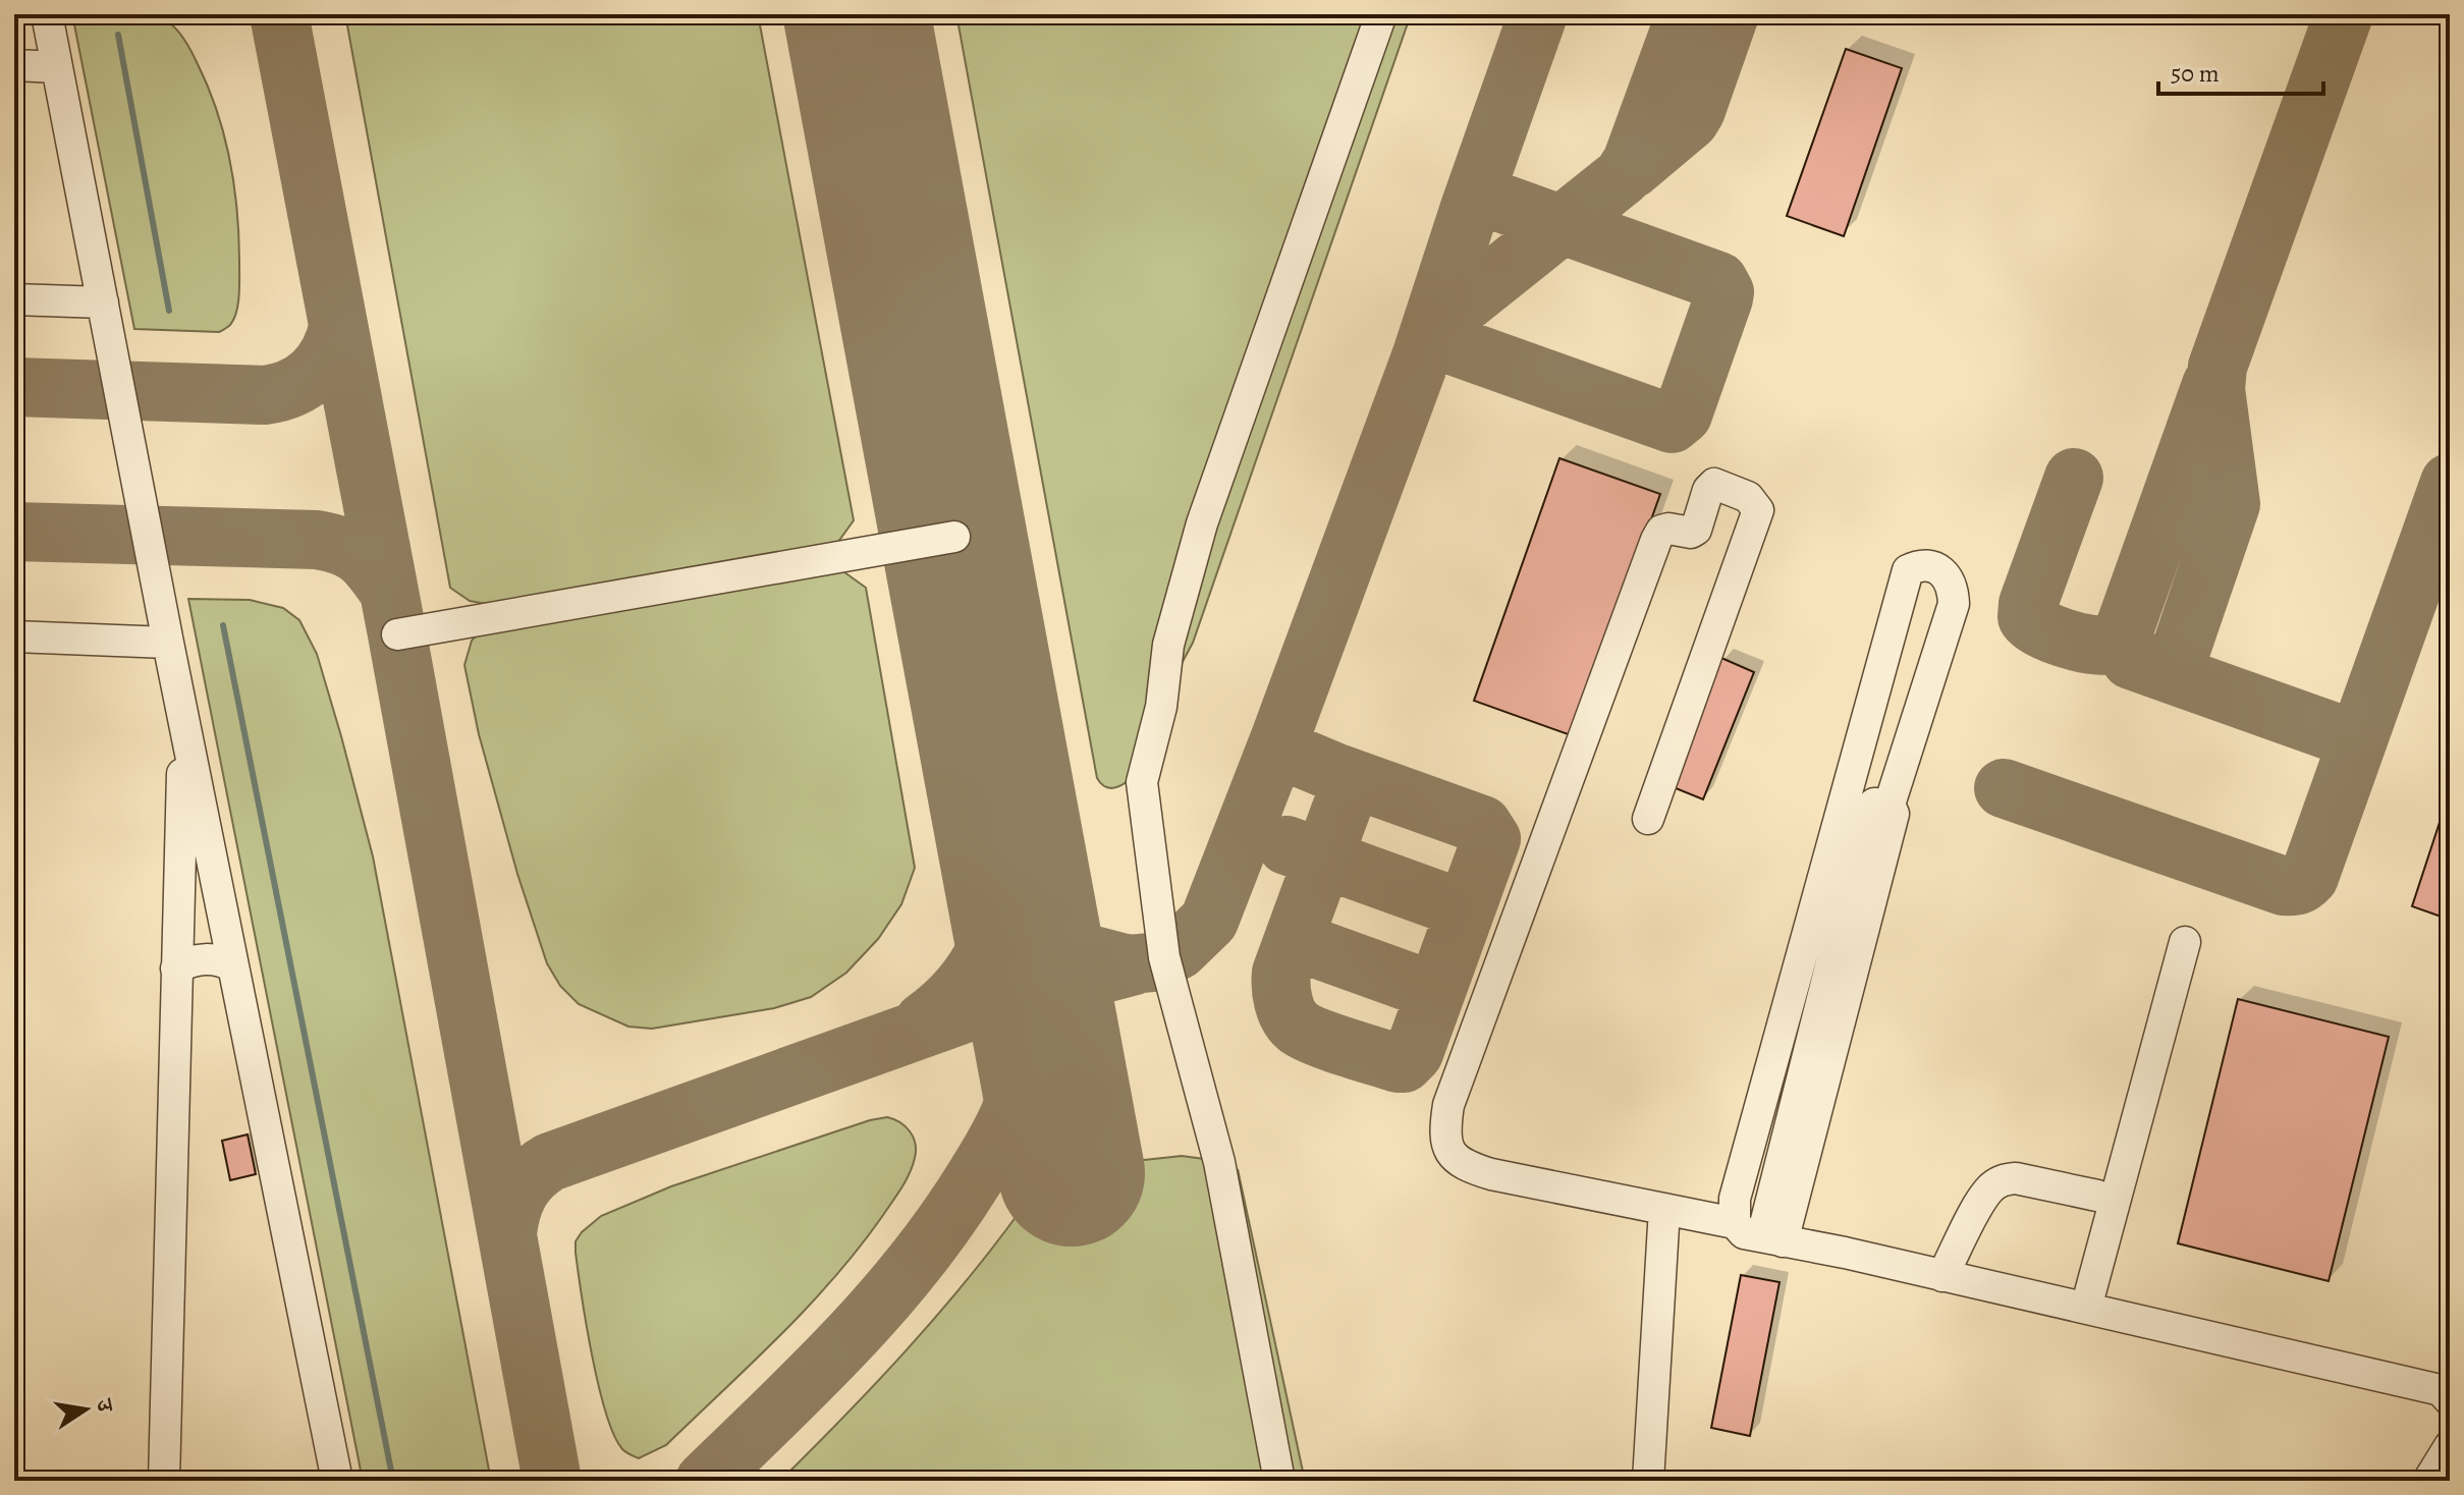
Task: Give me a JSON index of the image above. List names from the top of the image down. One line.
{"scale_bar":"50 m","north":"right"}
